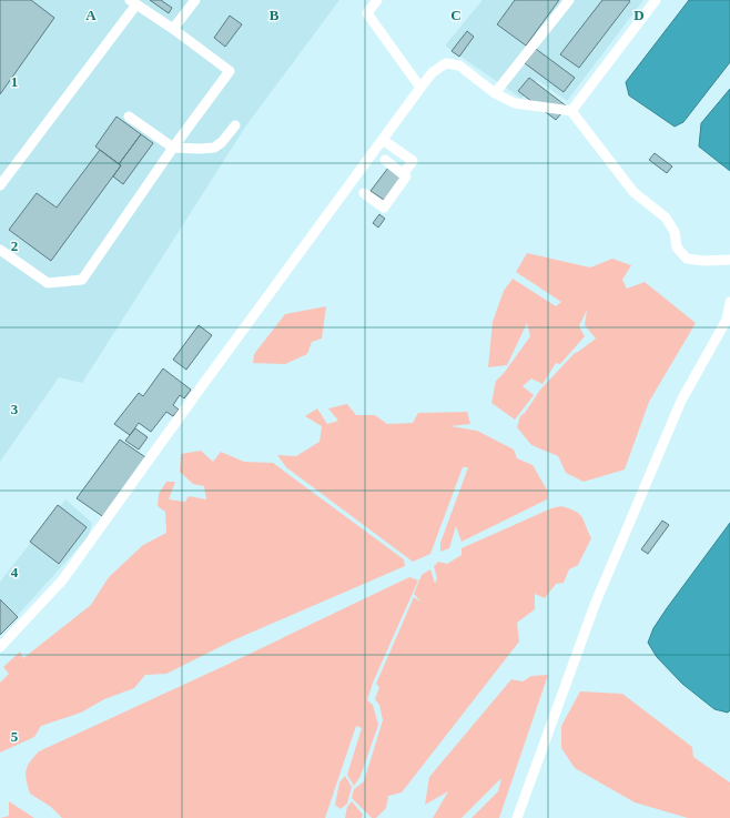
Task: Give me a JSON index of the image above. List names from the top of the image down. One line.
{"grid":{"columns":["A","B","C","D"],"rows":["1","2","3","4","5"]}}
